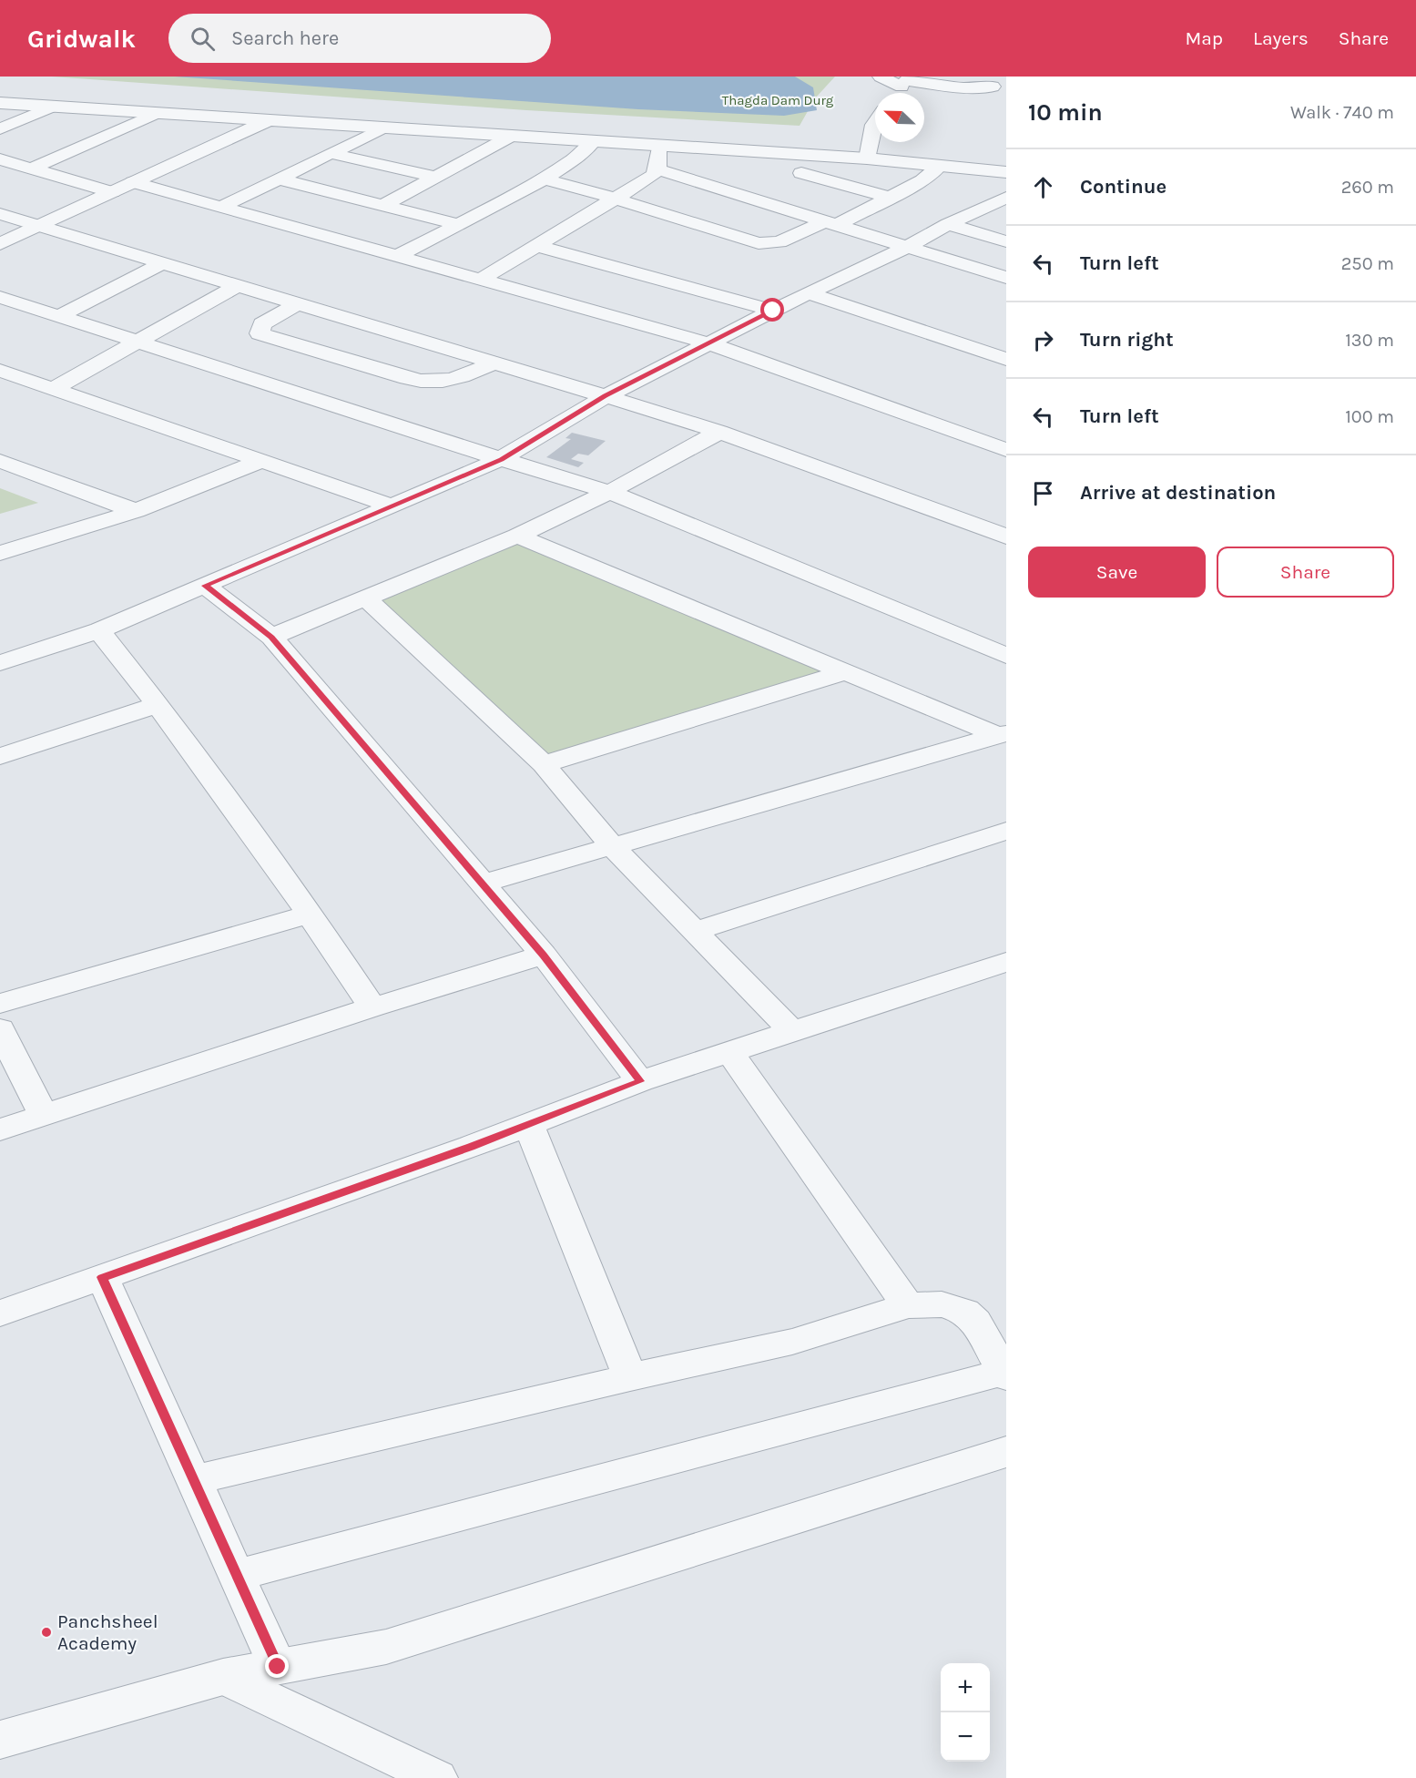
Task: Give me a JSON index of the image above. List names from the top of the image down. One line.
{"parks":["Thagda Dam Durg"],"places":["Panchsheel Academy"],"north":"top left","page":{"header":"Gridwalk","search":"Search here","nav":["Map","Layers","Share"],"heading":["10 min","Walk · 740 m"],"list":[["Continue","260 m"],["Turn left","250 m"],["Turn right","130 m"],["Turn left","100 m"],"Arrive at destination"],"buttons":["Save","Share"],"map_buttons":["+","−"]}}
